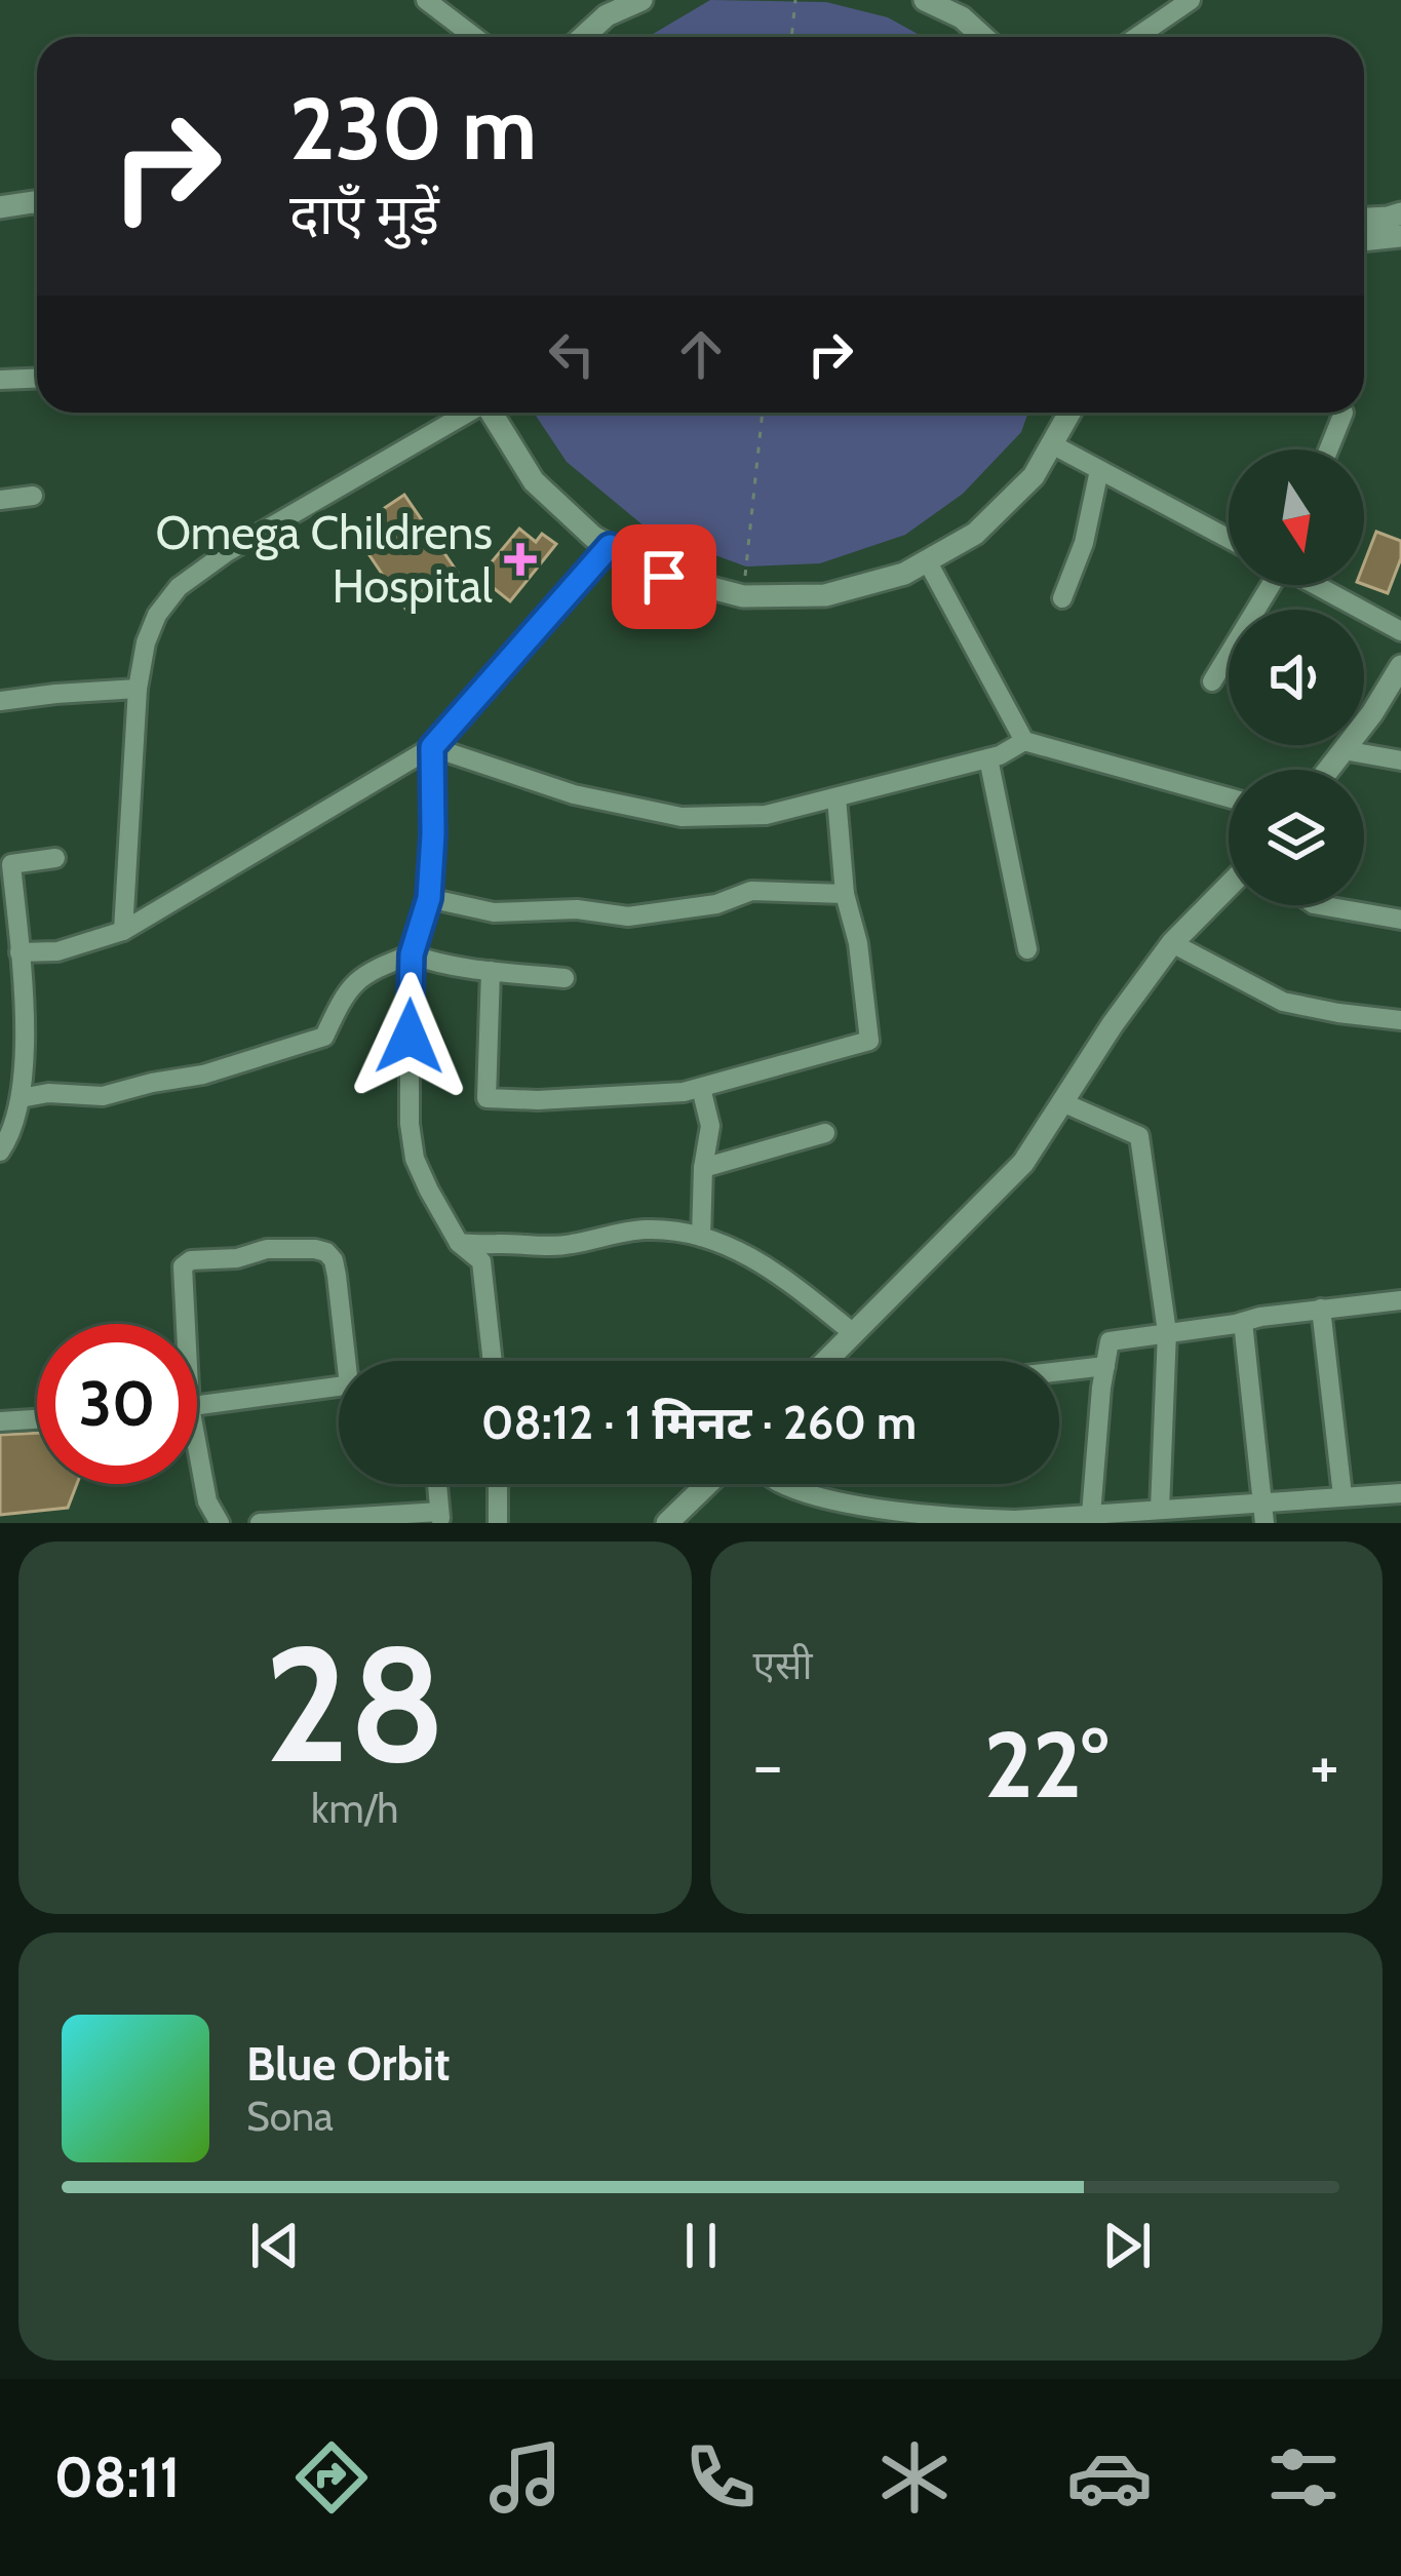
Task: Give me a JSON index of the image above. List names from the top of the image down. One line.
{"places":{"health":["Omega Childrens Hospital"]},"north":"bottom","page":{"turn":["230 m","दाएँ मुड़ें"],"limit":"30","trip":"08:12 · 1 मिनट · 260 m","tile":[["28","km/h"],"एसी"],"heat":["−","22°","+"],"song":["Blue Orbit","Sona"],"tabs":"08:11"}}
